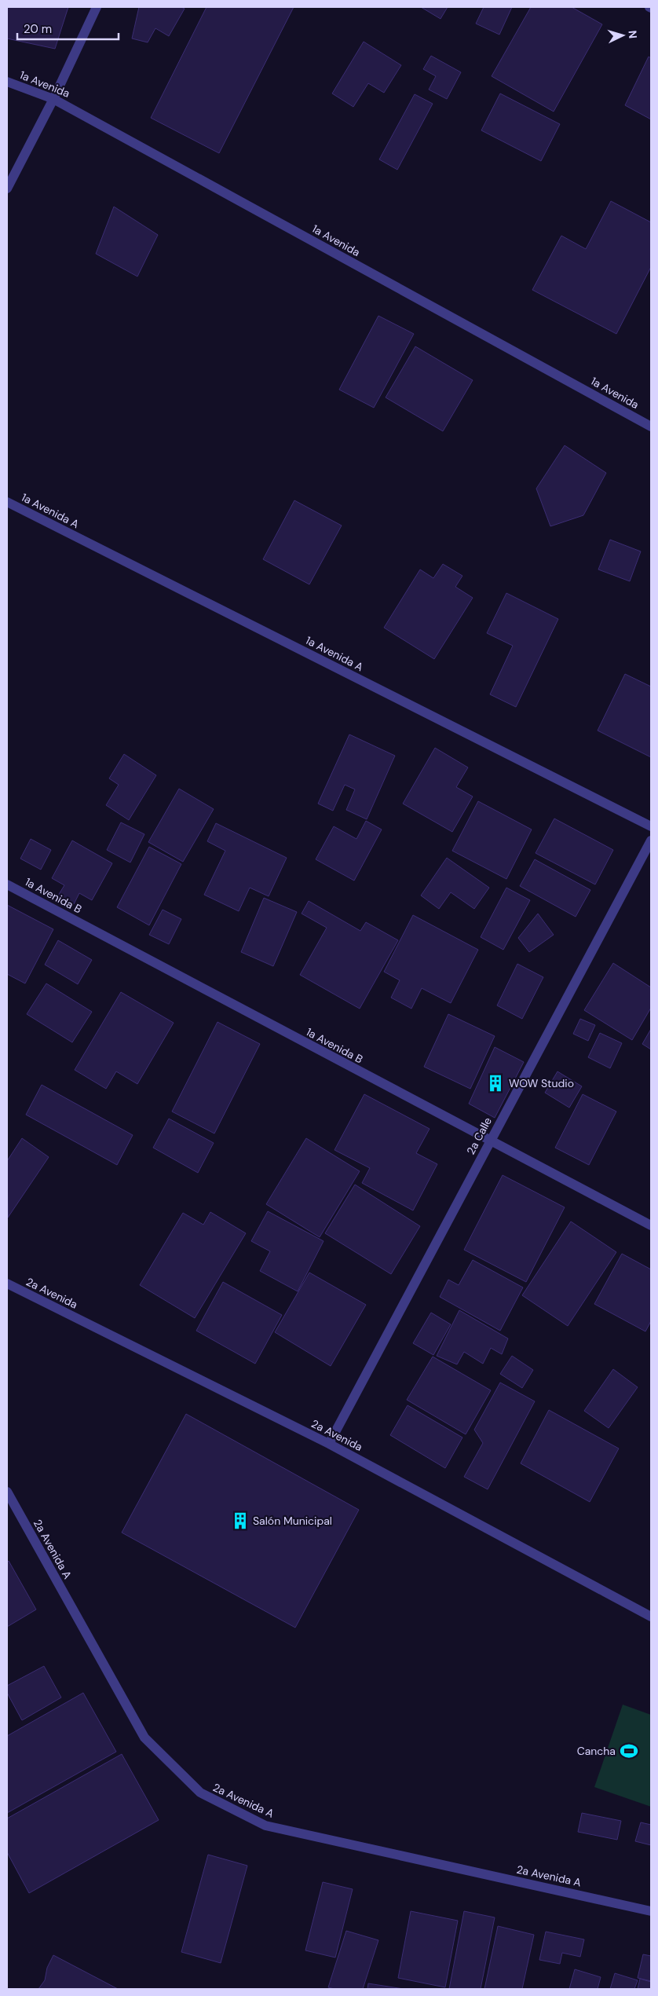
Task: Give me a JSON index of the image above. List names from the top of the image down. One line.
{"streets":{"street":["1a Avenida","1a Avenida A","1a Avenida B","2a Calle","2a Avenida","2a Avenida A"]},"crossings":[["1a Avenida B","2a Calle"],["2a Calle","2a Avenida"]],"places":{"building":["WOW Studio","Salón Municipal"],"sports":["Cancha"]},"scale_bar":"20 m","north":"right"}
